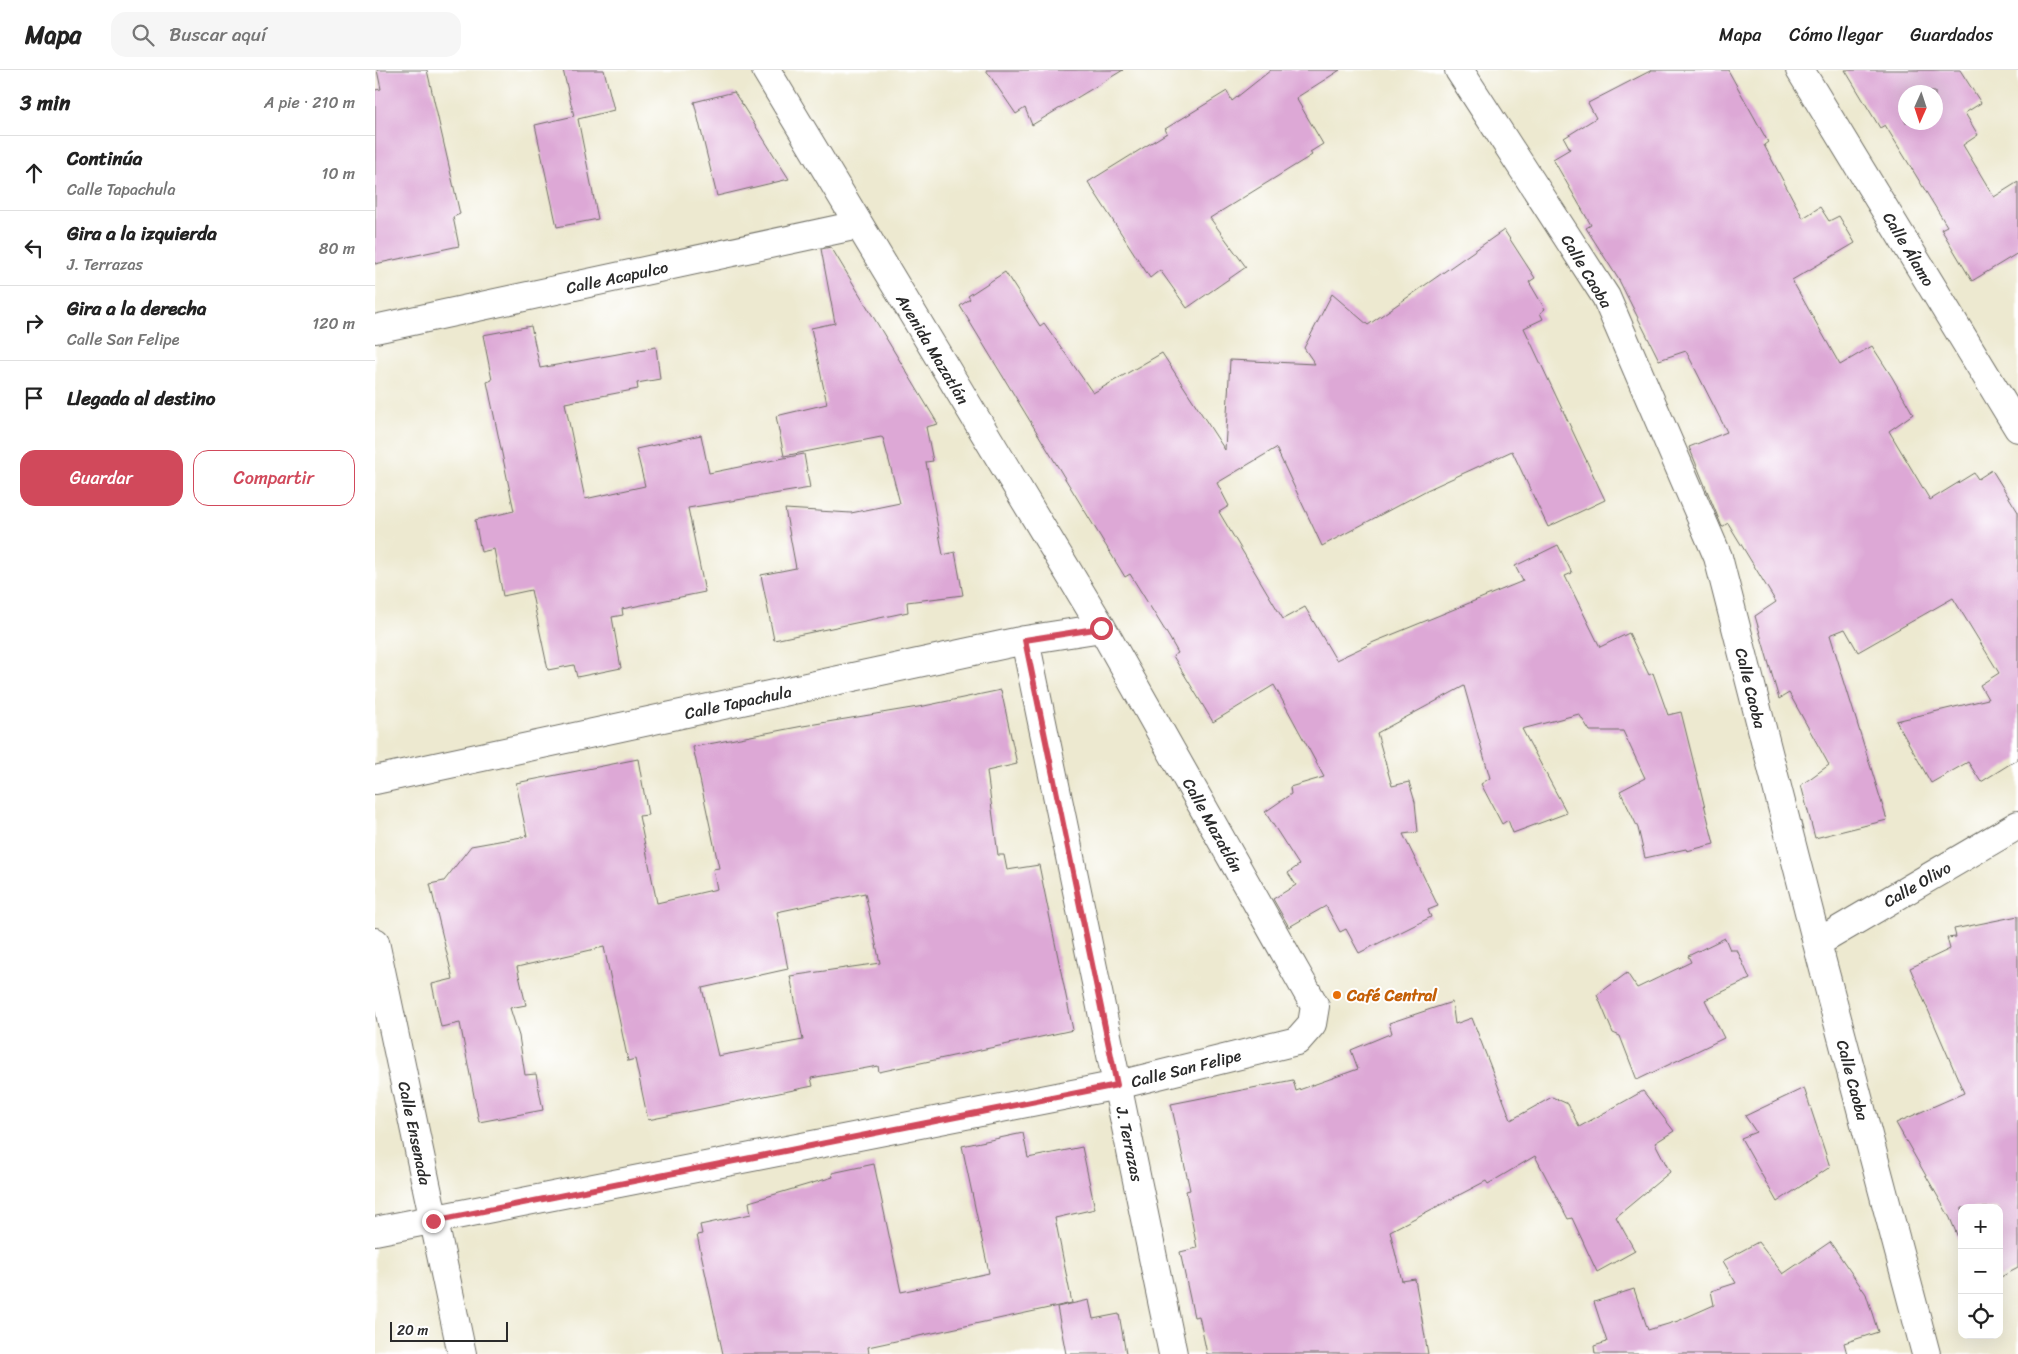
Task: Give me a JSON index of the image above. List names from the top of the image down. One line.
{"streets":{"street":["Calle Álamo","Calle Caoba","Calle Acapulco","Avenida Mazatlán","Calle Tapachula","Calle Mazatlán","Calle Olivo","Calle San Felipe","Calle Ensenada","J. Terrazas"]},"crossings":[["Calle Caoba","Calle Olivo"],["Calle Acapulco","Avenida Mazatlán"],["Avenida Mazatlán","Calle Tapachula"],["Avenida Mazatlán","Calle Mazatlán"],["Calle Tapachula","Calle Mazatlán"],["Calle Tapachula","J. Terrazas"],["Calle Mazatlán","Calle San Felipe"],["Calle San Felipe","Calle Ensenada"],["Calle San Felipe","J. Terrazas"]],"places":["Café Central"],"scale_bar":"20 m","north":"bottom","page":{"header":"Mapa","search":"Buscar aquí","nav":["Mapa","Cómo llegar","Guardados"],"heading":["3 min","A pie · 210 m"],"list":[["Continúa","Calle Tapachula","10 m"],["Gira a la izquierda","J. Terrazas","80 m"],["Gira a la derecha","Calle San Felipe","120 m"],"Llegada al destino"],"buttons":["Guardar","Compartir"],"map_buttons":["+","−"],"scale":"20 m"}}
